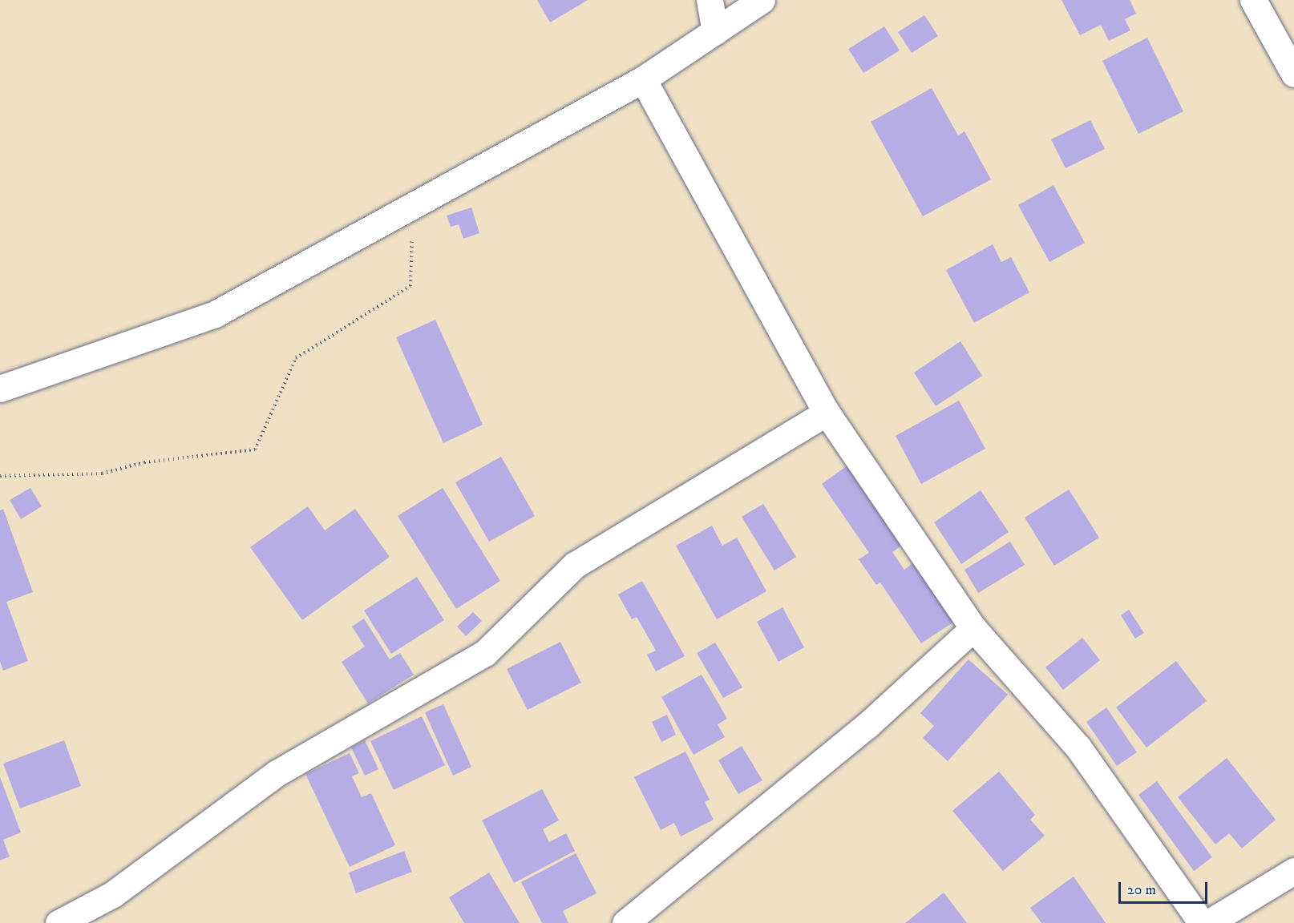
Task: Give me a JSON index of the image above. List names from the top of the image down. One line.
{"scale_bar":"20 m"}
